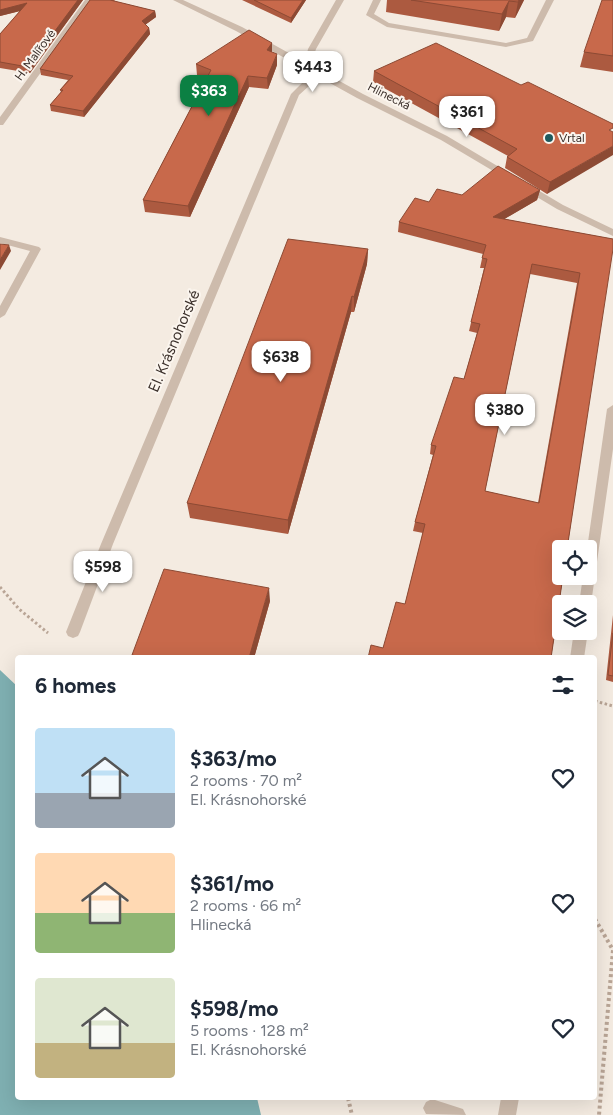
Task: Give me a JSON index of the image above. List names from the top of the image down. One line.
{"streets":{"street":["H. Malířové","Hlinecká","El. Krásnohorské"]},"crossings":[["Hlinecká","El. Krásnohorské"]],"places":["Vrtal"],"page":{"price":["$443","$363","$361","$638","$380","$598"],"heading":"6 homes","list":[{"name":"$363/mo","note":"2 rooms · 70 m² · El. Krásnohorské"},{"name":"$361/mo","note":"2 rooms · 66 m² · Hlinecká"},{"name":"$598/mo","note":"5 rooms · 128 m² · El. Krásnohorské"}]}}
